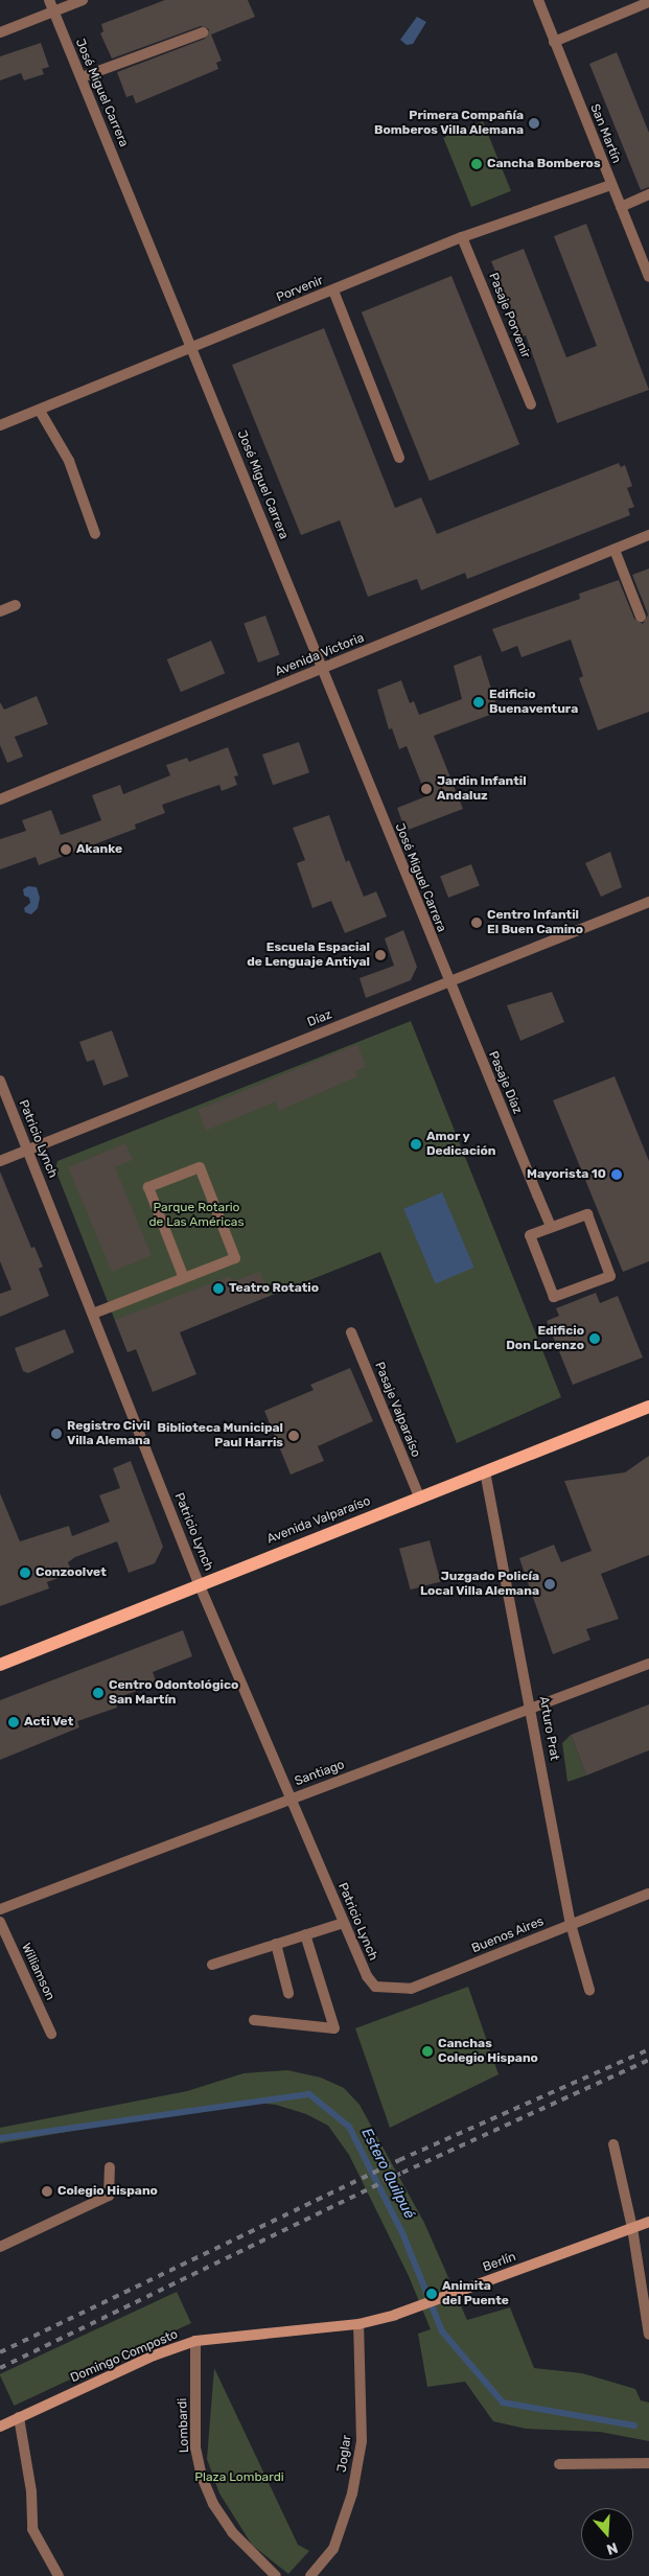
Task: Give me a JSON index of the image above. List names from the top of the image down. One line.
{"streets":{"main road":["Avenida Valparaíso","Berlín","Domingo Composto"],"street":["José Miguel Carrera","San Martín","Porvenir","Pasaje Porvenir","Avenida Victoria","Díaz","Pasaje Díaz","Patricio Lynch","Pasaje Valparaíso","Arturo Prat","Santiago","Buenos Aires","Williamson","Lombardi","Joglar"]},"crossings":[["José Miguel Carrera","Porvenir"],["José Miguel Carrera","Avenida Victoria"],["José Miguel Carrera","Díaz"],["José Miguel Carrera","Pasaje Díaz"],["San Martín","Porvenir"],["Porvenir","Pasaje Porvenir"],["Díaz","Pasaje Díaz"],["Díaz","Patricio Lynch"],["Patricio Lynch","Avenida Valparaíso"],["Patricio Lynch","Santiago"],["Patricio Lynch","Buenos Aires"],["Pasaje Valparaíso","Avenida Valparaíso"],["Avenida Valparaíso","Arturo Prat"],["Arturo Prat","Santiago"],["Arturo Prat","Buenos Aires"],["Berlín","Domingo Composto"],["Berlín","Joglar"],["Domingo Composto","Lombardi"],["Domingo Composto","Joglar"]],"water":["Estero Quilpué"],"parks":["Parque Rotario de Las Américas","Plaza Lombardi"],"places":["Primera Compañía Bomberos Villa Alemana","Cancha Bomberos","Edificio Buenaventura","Jardin Infantil Andaluz","Akanke","Centro Infantil El Buen Camino","Escuela Espacial de Lenguaje Antiyal","Amor y Dedicación","Mayorista 10","Teatro Rotatio","Edificio Don Lorenzo","Registro Civil Villa Alemana","Biblioteca Municipal Paul Harris","Conzoolvet","Juzgado Policía Local Villa Alemana","Centro Odontológico San Martín","Acti Vet","Canchas Colegio Hispano","Colegio Hispano","Animita del Puente"],"north":"bottom"}
